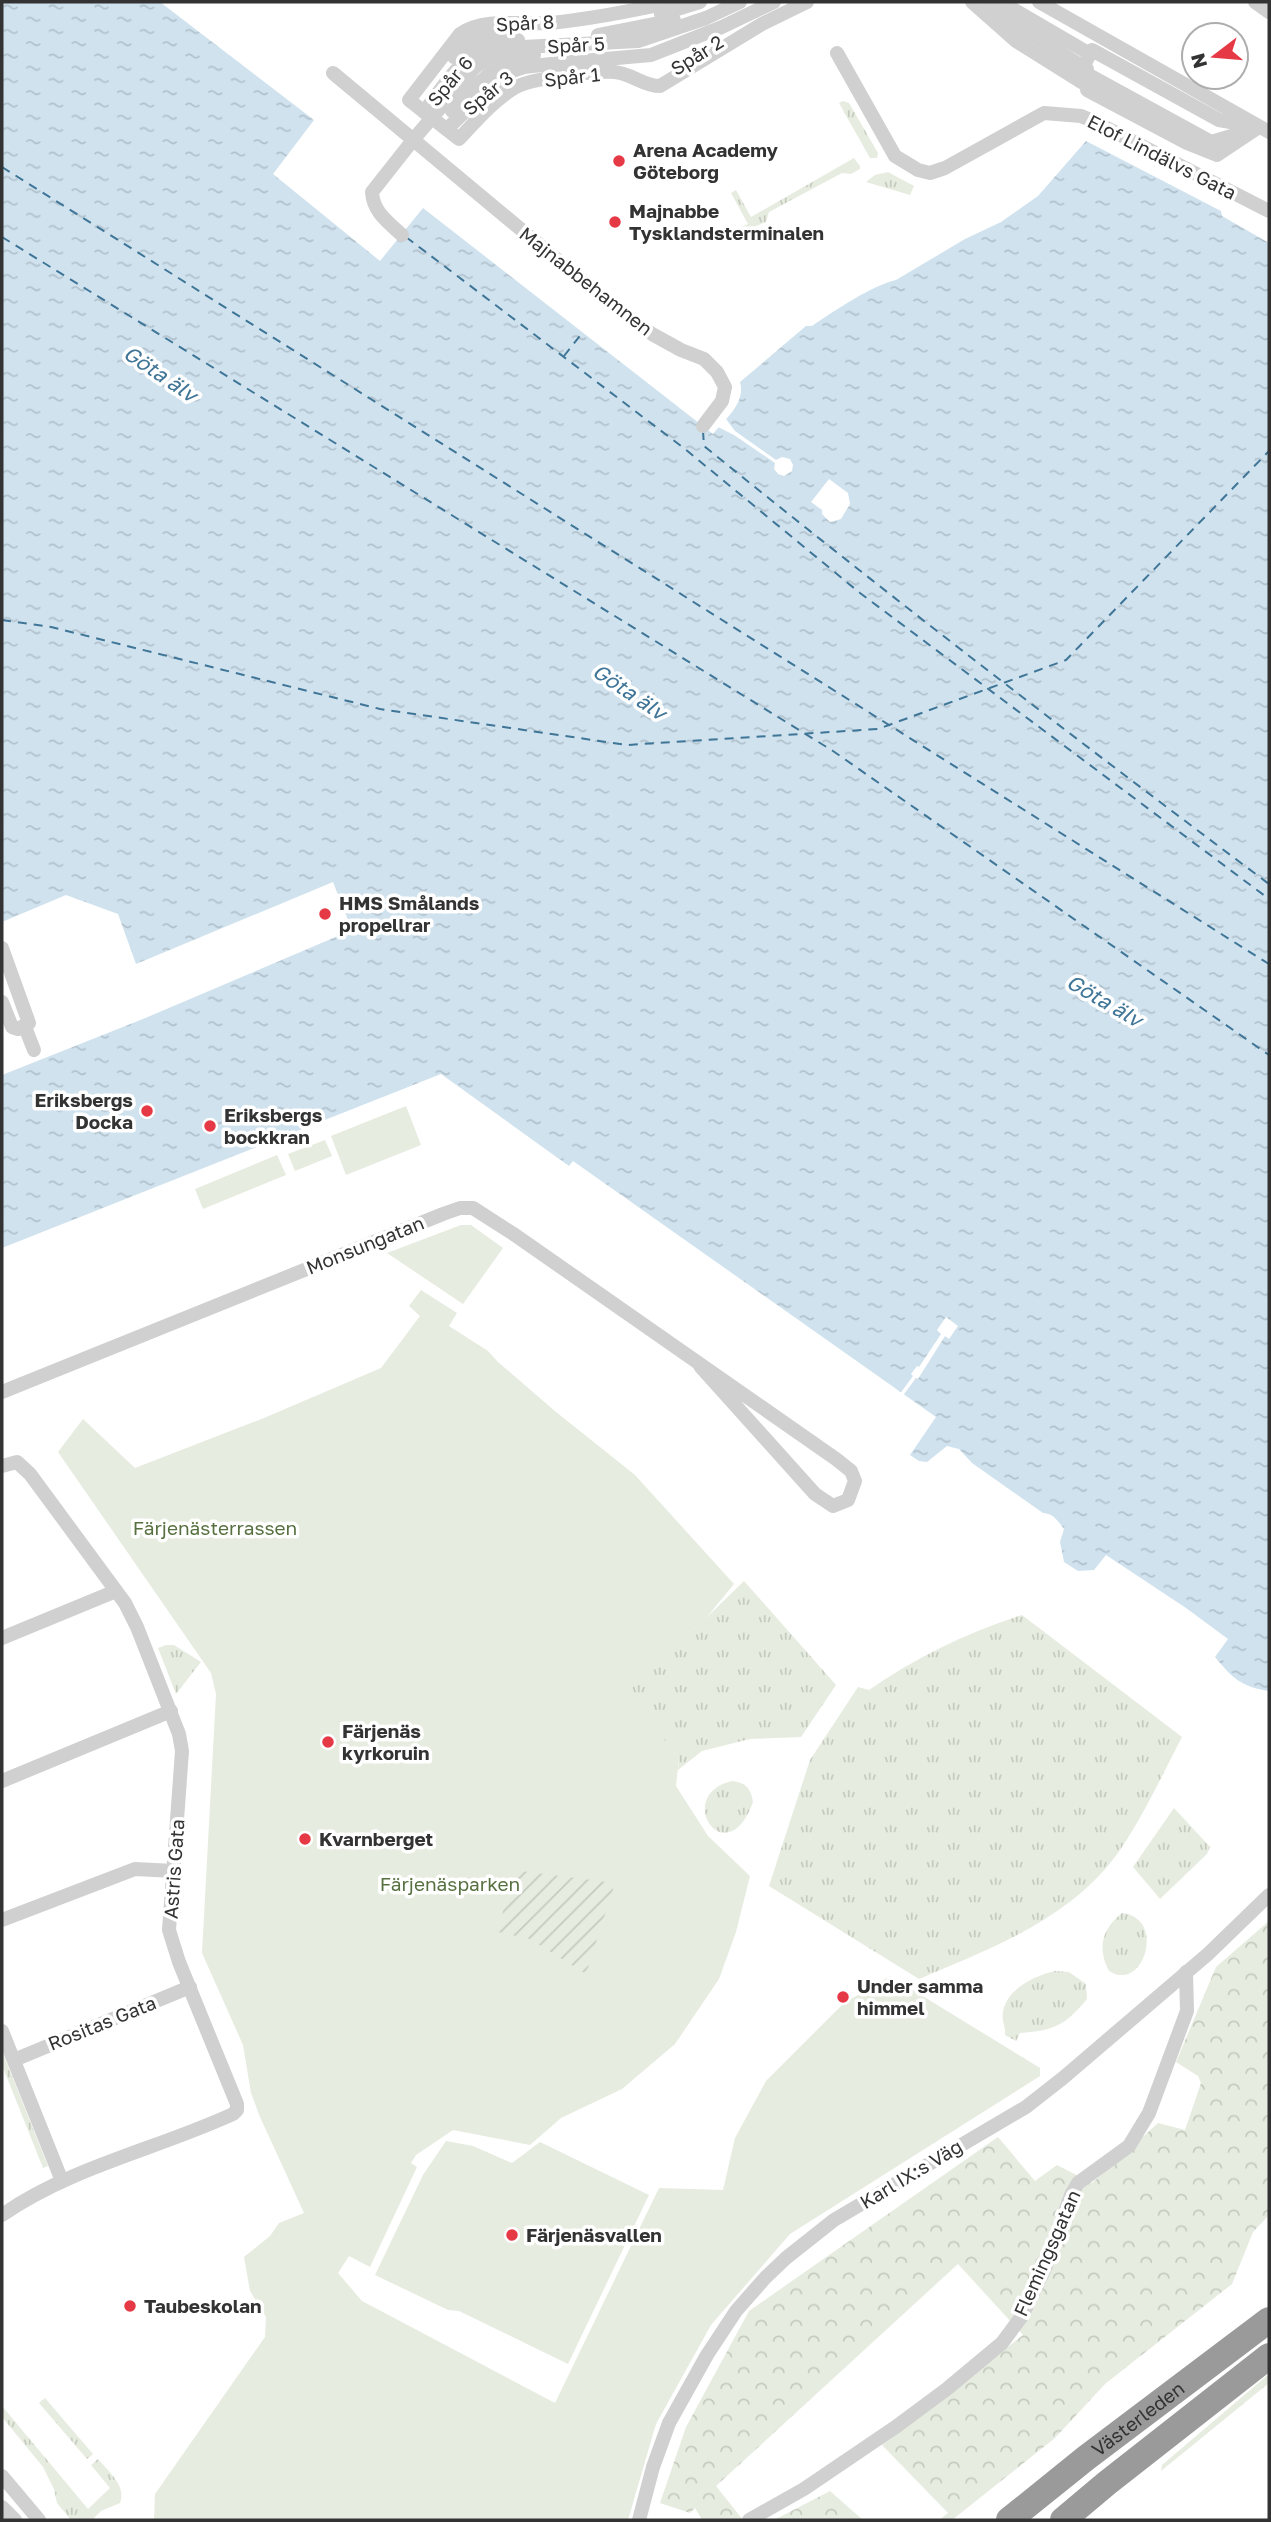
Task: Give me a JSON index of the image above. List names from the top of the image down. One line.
{"streets":{"highway":["Västerleden"],"street":["Spår 8","Spår 5","Spår 2","Spår 1","Spår 6","Spår 3","Elof Lindälvs Gata","Majnabbehamnen","Monsungatan","Astris Gata","Rositas Gata","Karl IX:s Väg","Flemingsgatan"]},"crossings":[["Spår 8","Spår 5"],["Spår 8","Spår 2"],["Spår 8","Spår 1"],["Spår 8","Spår 6"],["Spår 8","Spår 3"],["Spår 5","Spår 2"],["Spår 5","Spår 1"],["Spår 5","Spår 6"],["Spår 5","Spår 3"],["Spår 2","Spår 1"],["Spår 2","Spår 6"],["Spår 2","Spår 3"],["Spår 1","Spår 6"],["Spår 1","Spår 3"],["Spår 6","Spår 3"],["Astris Gata","Rositas Gata"],["Karl IX:s Väg","Flemingsgatan"]],"water":["Göta älv"],"parks":["Färjenästerrassen","Färjenäsparken"],"places":["Arena Academy Göteborg","Majnabbe Tysklandsterminalen","HMS Smålands propellrar","Eriksbergs Docka","Eriksbergs bockkran","Färjenäs kyrkoruin","Kvarnberget","Under samma himmel","Färjenäsvallen","Taubeskolan"],"north":"left"}
